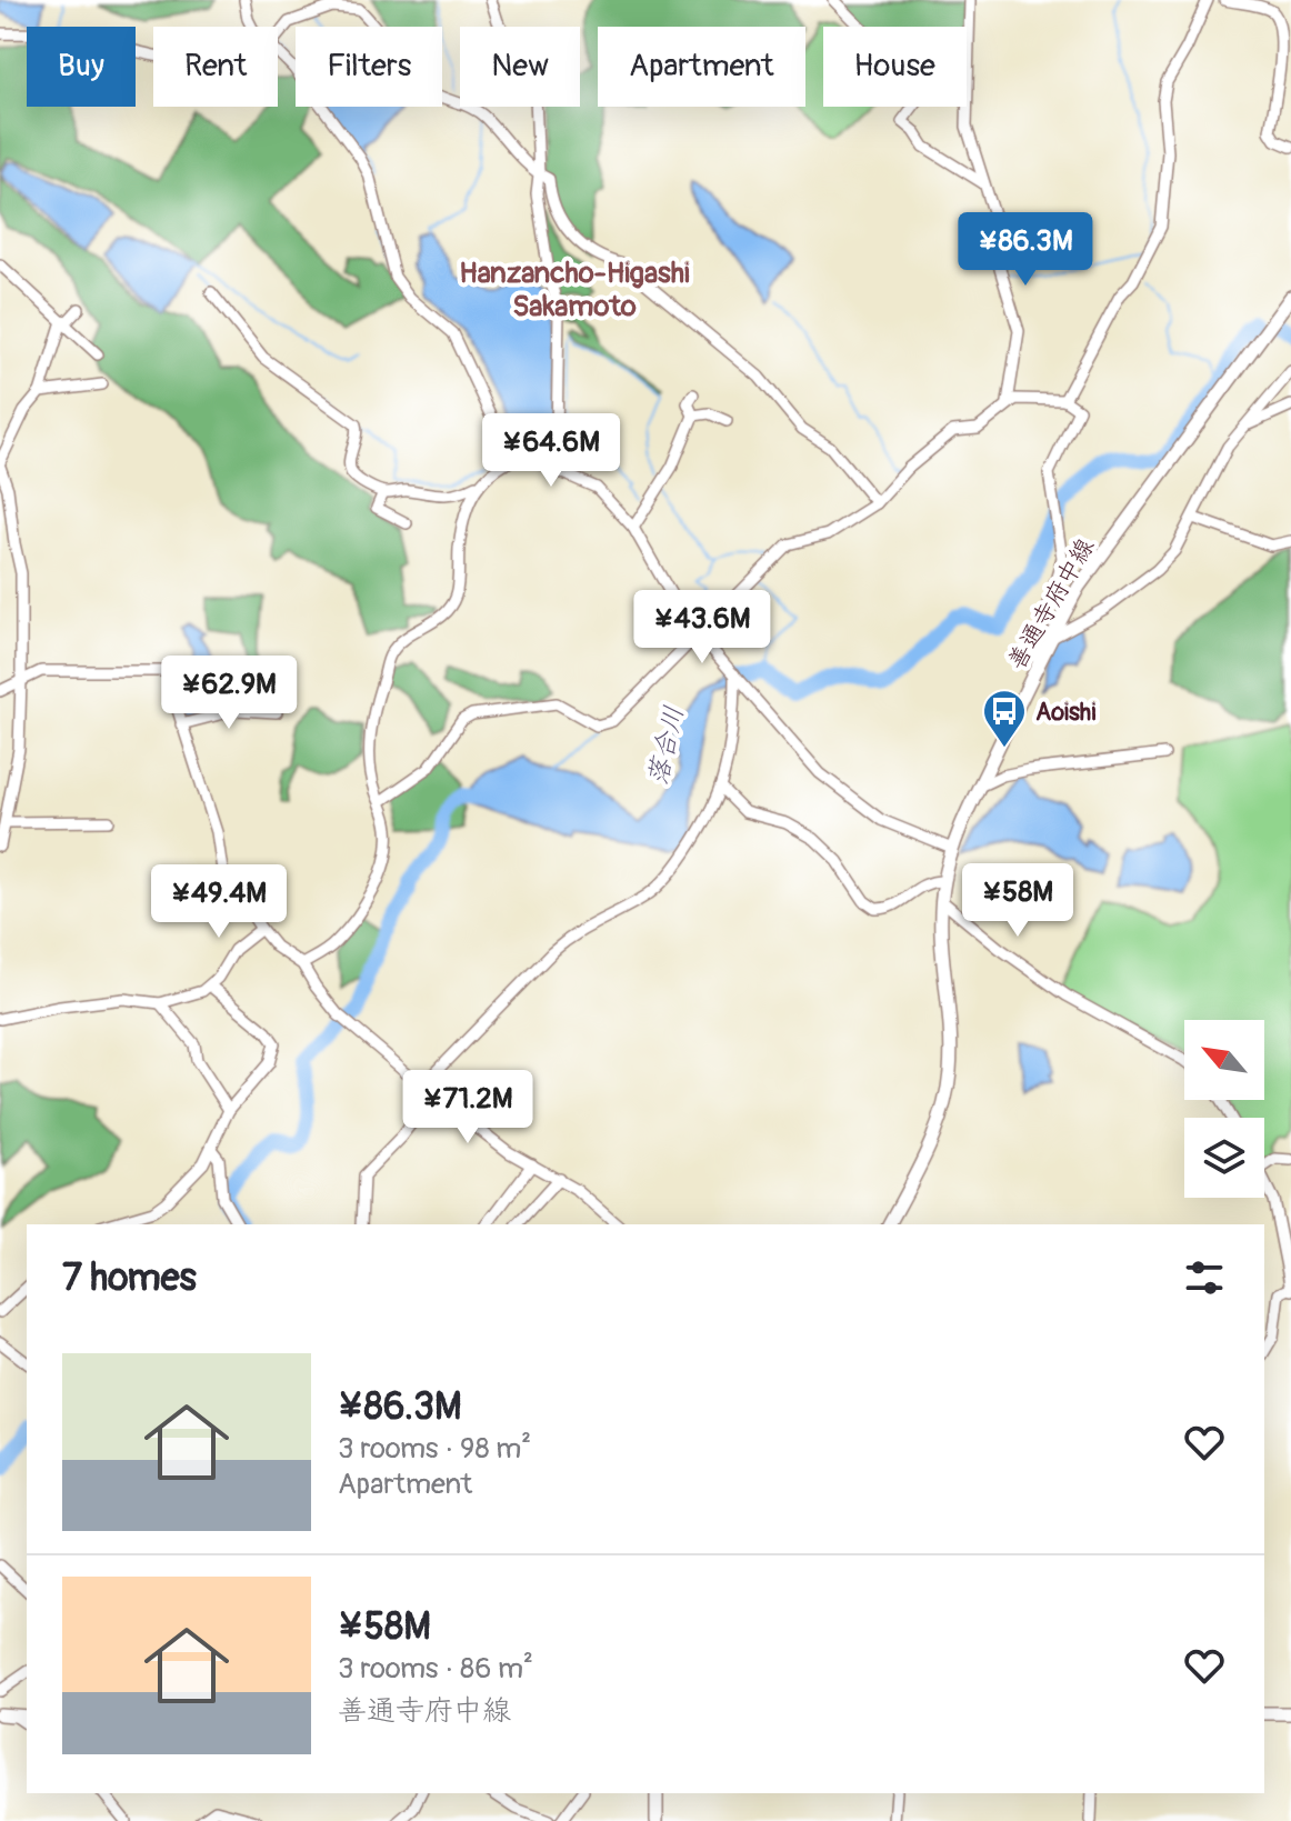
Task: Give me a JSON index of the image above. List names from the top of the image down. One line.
{"streets":{"main road":["善通寺府中線"]},"districts":["Hanzancho-Higashi Sakamoto"],"water":["落合川"],"places":{"bus stop":["Aoishi"]},"north":"top left","page":{"chip":["Buy","Rent","Filters","New","Apartment","House"],"price":["¥86.3M","¥64.6M","¥43.6M","¥62.9M","¥58M","¥49.4M","¥71.2M"],"heading":"7 homes","list":[{"name":"¥86.3M","note":"3 rooms · 98 m² · Apartment"},{"name":"¥58M","note":"3 rooms · 86 m² · 善通寺府中線"}]}}
